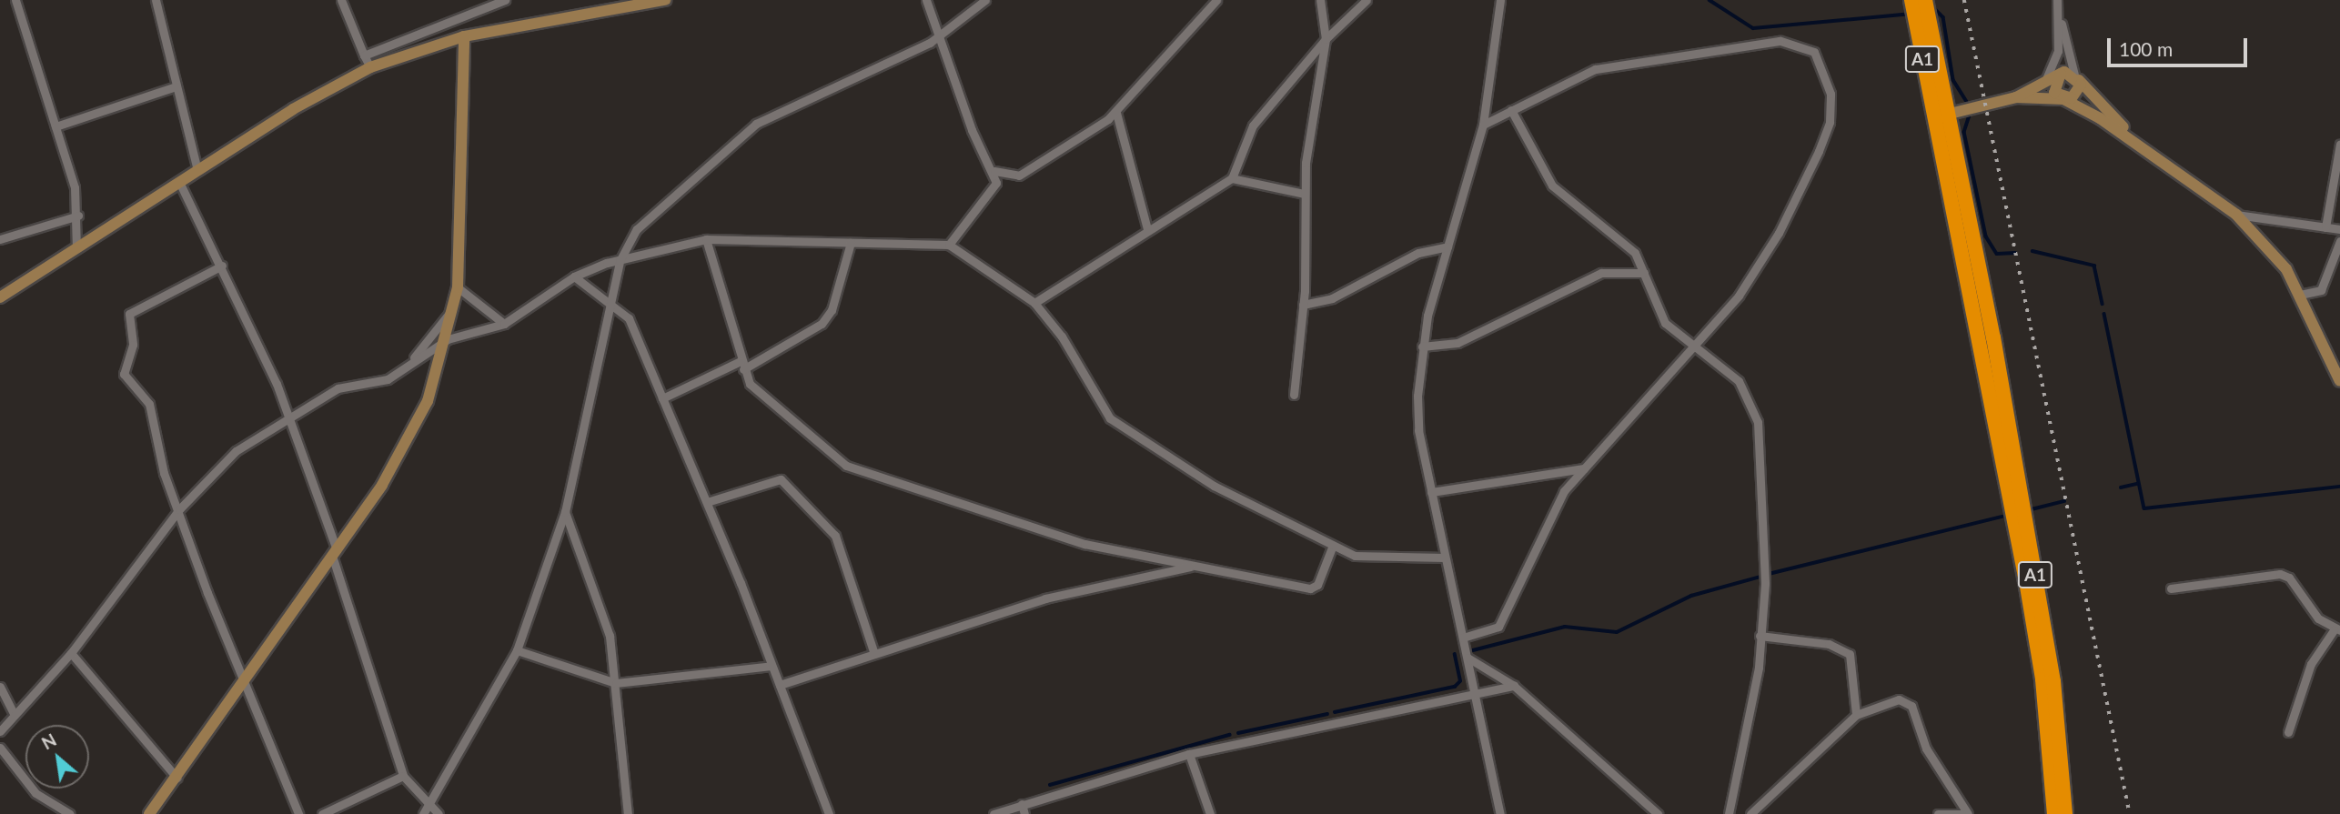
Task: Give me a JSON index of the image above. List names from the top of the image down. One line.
{"streets":{"highway":["A1"]},"scale_bar":"100 m","north":"top left"}
